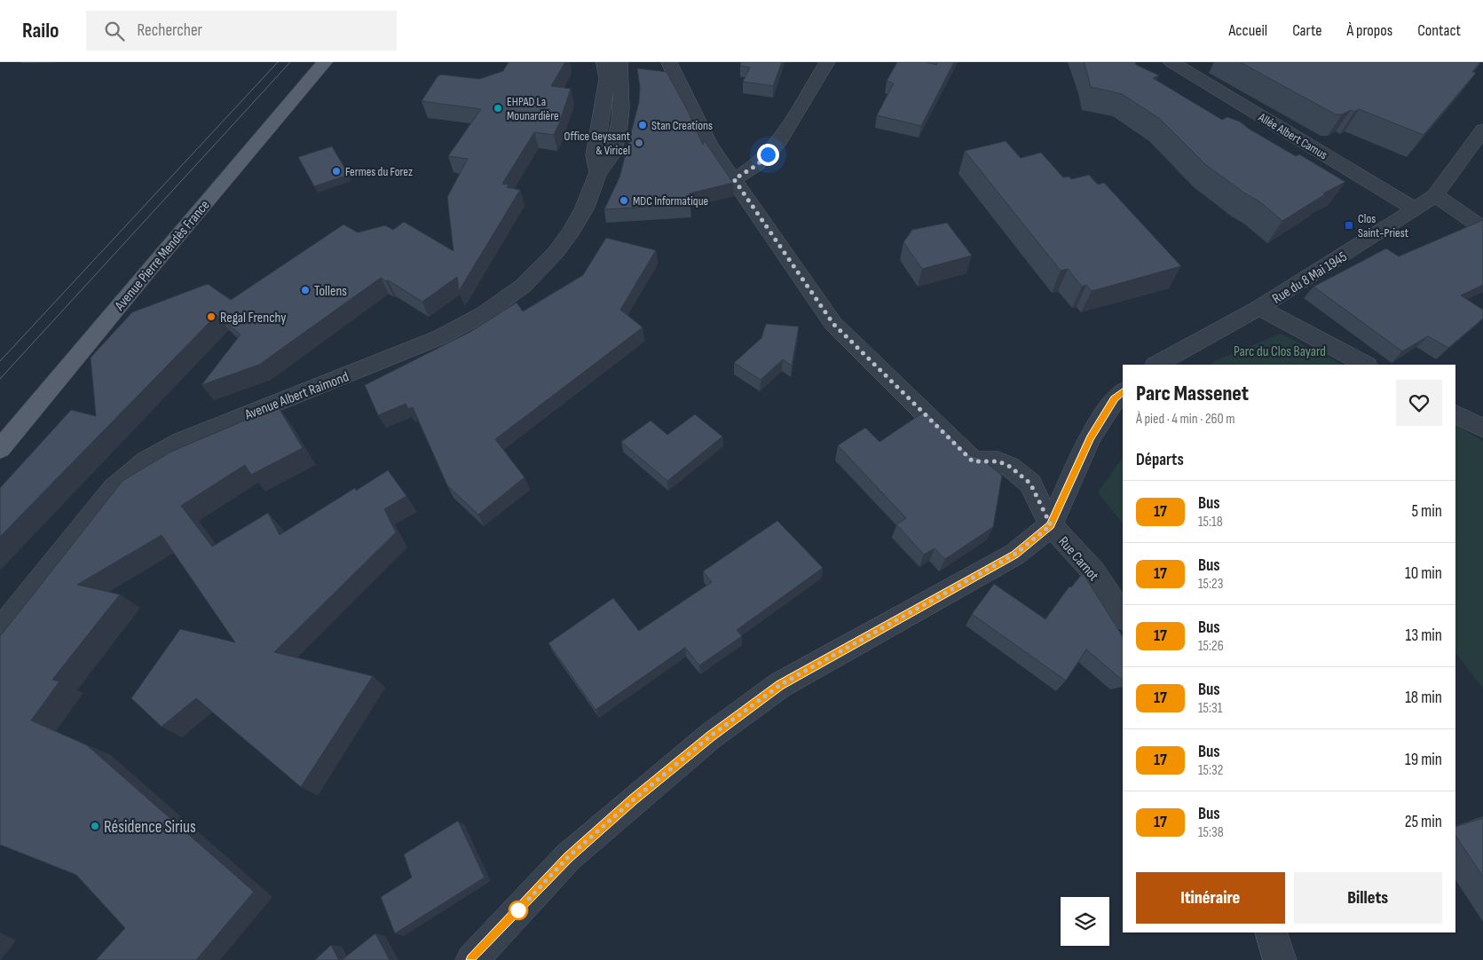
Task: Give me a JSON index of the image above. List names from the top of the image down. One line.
{"streets":{"main road":["Avenue Pierre Mendès France"],"street":["Allée Albert Camus","Rue du 8 Mai 1945","Avenue Albert Raimond","Rue Carnot"]},"crossings":[["Allée Albert Camus","Rue du 8 Mai 1945"]],"parks":["Parc du Clos Bayard"],"places":{"other":["EHPAD La Mounardière","Stan Creations","Office Geyssant & Viricel","Fermes du Forez","MDC Informatique","Tollens","Regal Frenchy","Résidence Sirius"],"transit":["Clos Saint-Priest"]},"lines":["bus line 17"],"page":{"header":"Railo","search":"Rechercher","nav":["Accueil","Carte","À propos","Contact"],"heading":[["Parc Massenet","À pied · 4 min · 260 m"],"Départs"],"list":[{"mark":"17","name":"Bus","note":"15:18","value":"5 min"},{"mark":"17","name":"Bus","note":"15:23","value":"10 min"},{"mark":"17","name":"Bus","note":"15:26","value":"13 min"},{"mark":"17","name":"Bus","note":"15:31","value":"18 min"},{"mark":"17","name":"Bus","note":"15:32","value":"19 min"},{"mark":"17","name":"Bus","note":"15:38","value":"25 min"}],"buttons":["Itinéraire","Billets"]}}
